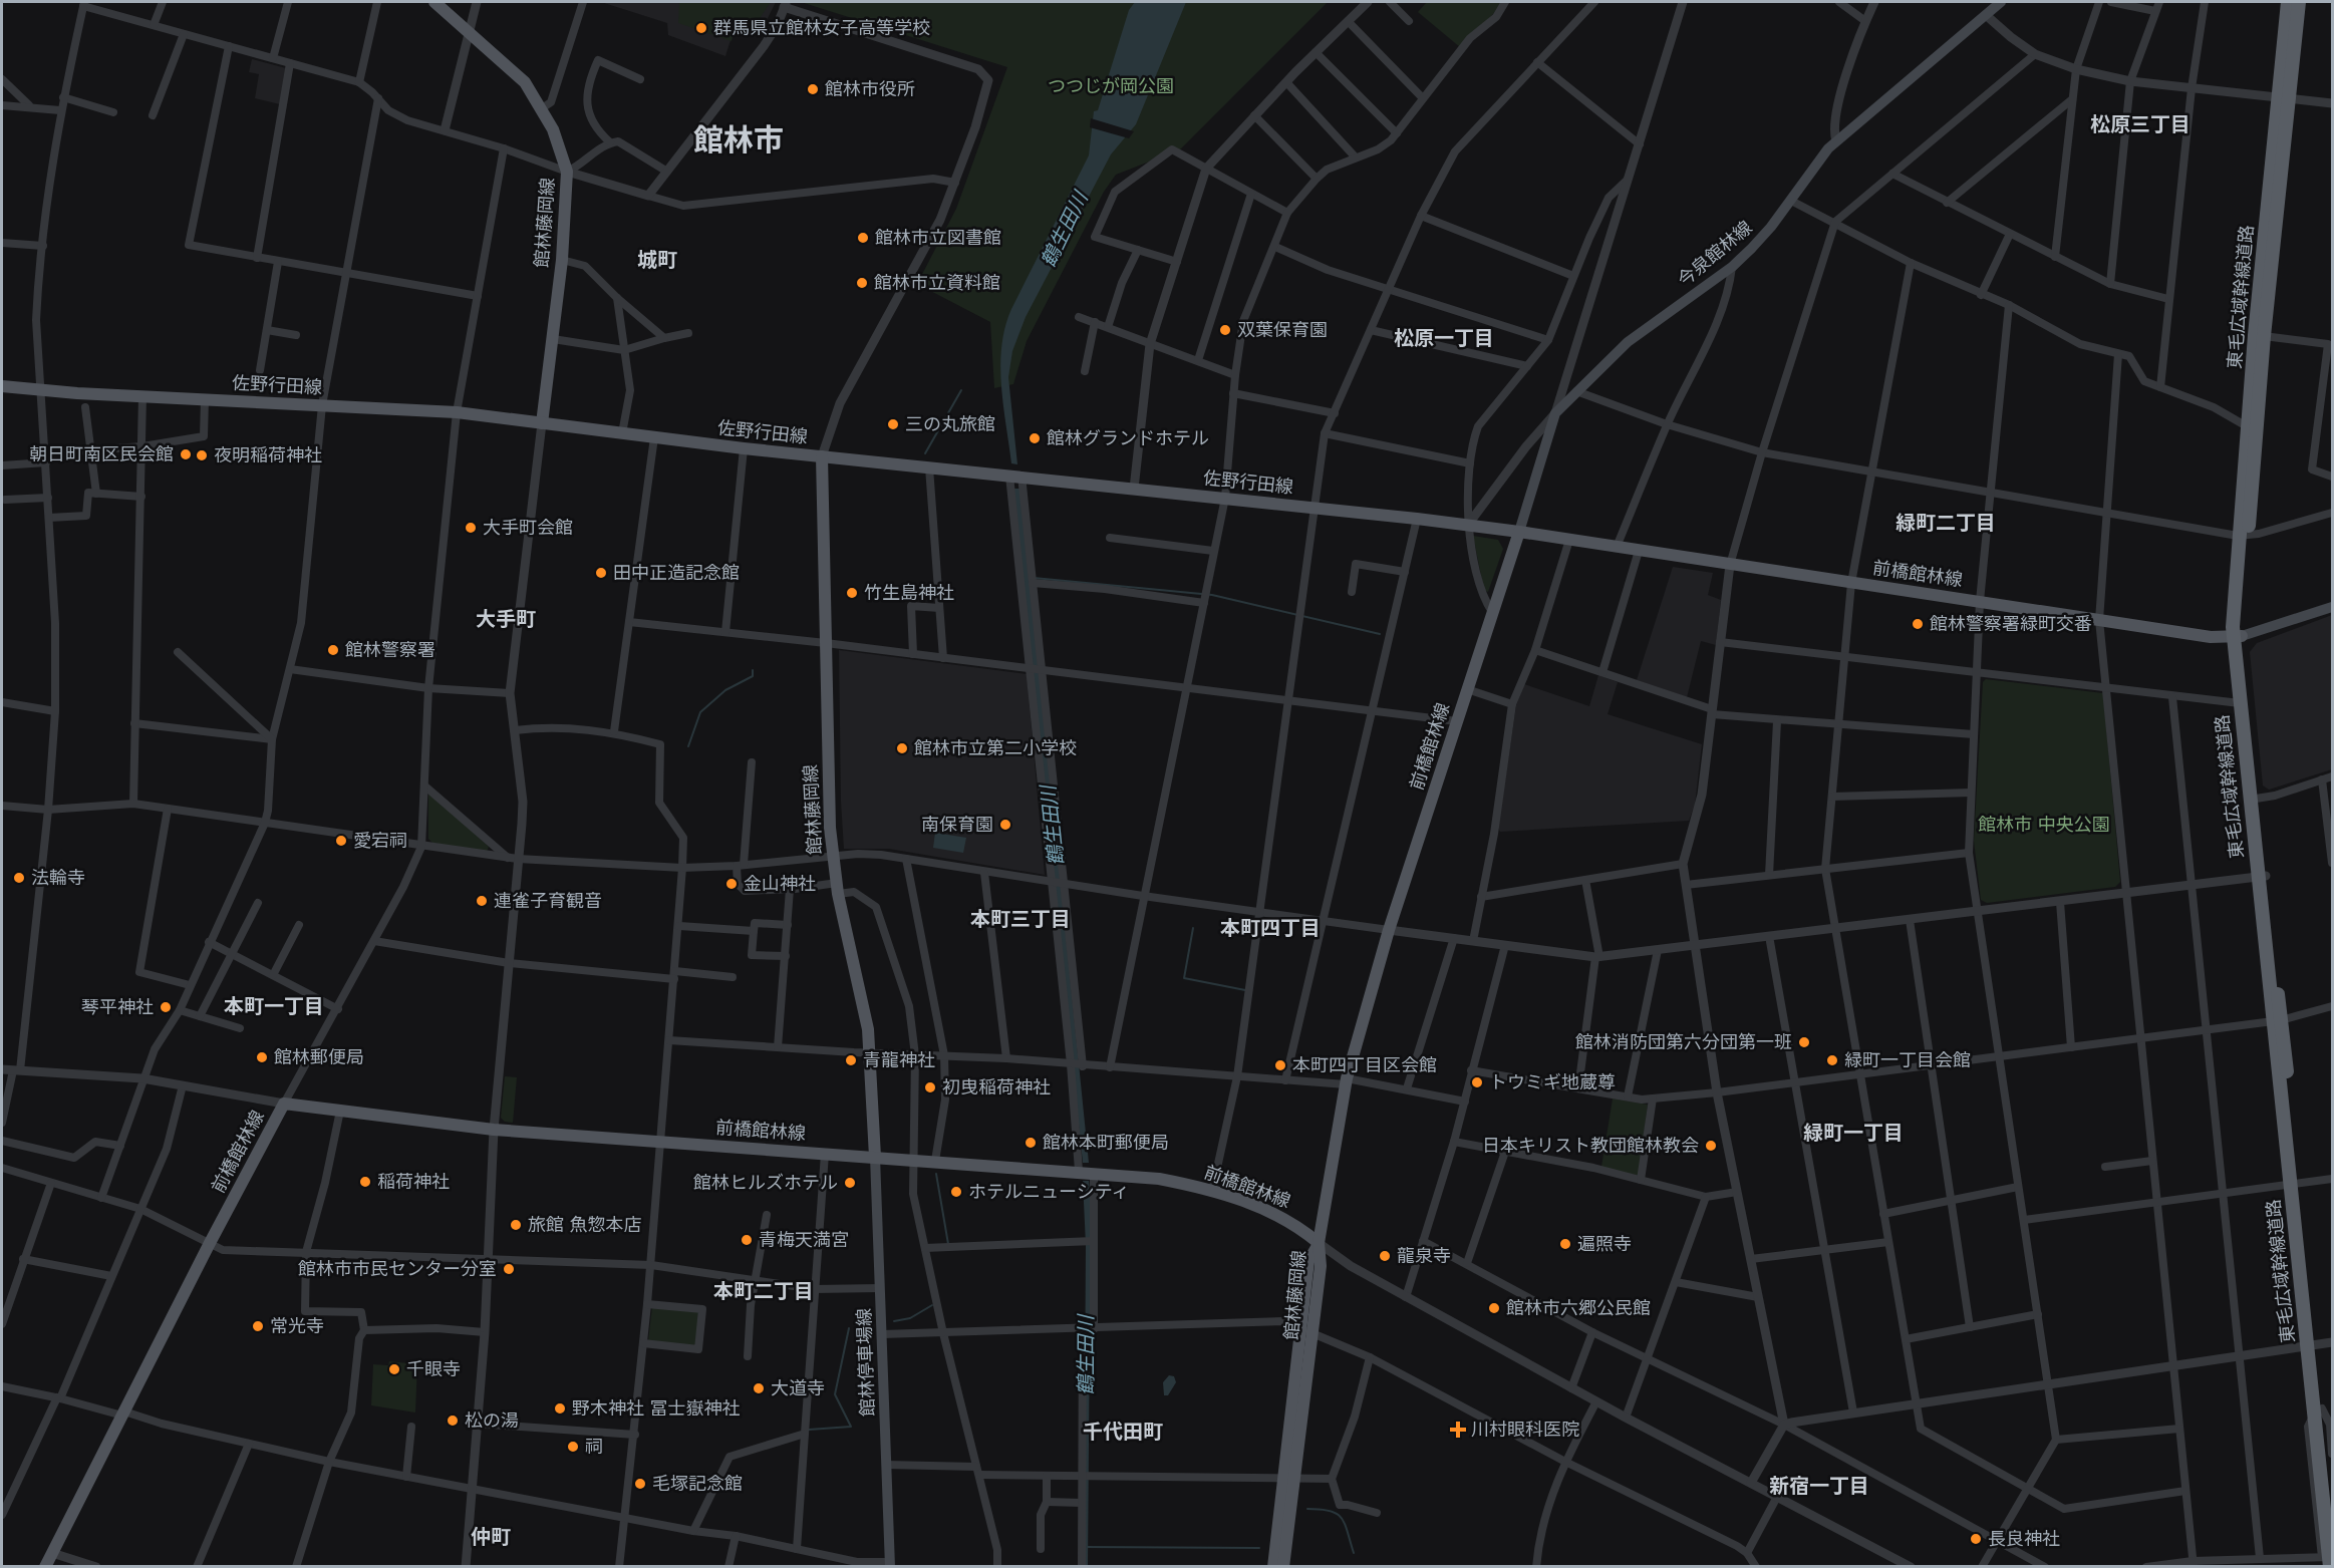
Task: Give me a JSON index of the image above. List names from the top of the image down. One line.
{"streets":{"highway":["東毛広域幹線道路"],"main road":["館林藤岡線","今泉館林線","佐野行田線","前橋館林線","館林停車場線"]},"crossings":[["館林藤岡線","佐野行田線"],["館林藤岡線","前橋館林線"],["館林藤岡線","館林停車場線"],["今泉館林線","佐野行田線"],["今泉館林線","前橋館林線"],["東毛広域幹線道路","前橋館林線"],["佐野行田線","前橋館林線"],["前橋館林線","館林停車場線"]],"districts":["松原三丁目","館林市","城町","松原一丁目","緑町二丁目","大手町","本町三丁目","本町四丁目","本町一丁目","緑町一丁目","本町二丁目","千代田町","新宿一丁目","仲町"],"water":["鶴生田川"],"parks":["つつじが岡公園","館林市 中央公園"],"places":{"other":["群馬県立館林女子高等学校","館林市役所","館林市立図書館","館林市立資料館","双葉保育園","三の丸旅館","館林グランドホテル","朝日町南区民会館","夜明稲荷神社","大手町会館","田中正造記念館","竹生島神社","館林警察署緑町交番","館林警察署","館林市立第二小学校","南保育園","愛宕祠","法輪寺","金山神社","連雀子育観音","琴平神社","館林消防団第六分団第一班","館林郵便局","青龍神社","緑町一丁目会館","本町四丁目区会館","トウミギ地蔵尊","初曳稲荷神社","館林本町郵便局","日本キリスト教団館林教会","稲荷神社","館林ヒルズホテル","ホテルニューシティ","旅館 魚惣本店","青梅天満宮","遍照寺","龍泉寺","館林市市民センター分室","館林市六郷公民館","常光寺","千眼寺","大道寺","野木神社 冨士嶽神社","松の湯","祠","毛塚記念館","長良神社"],"health":["川村眼科医院"]}}
